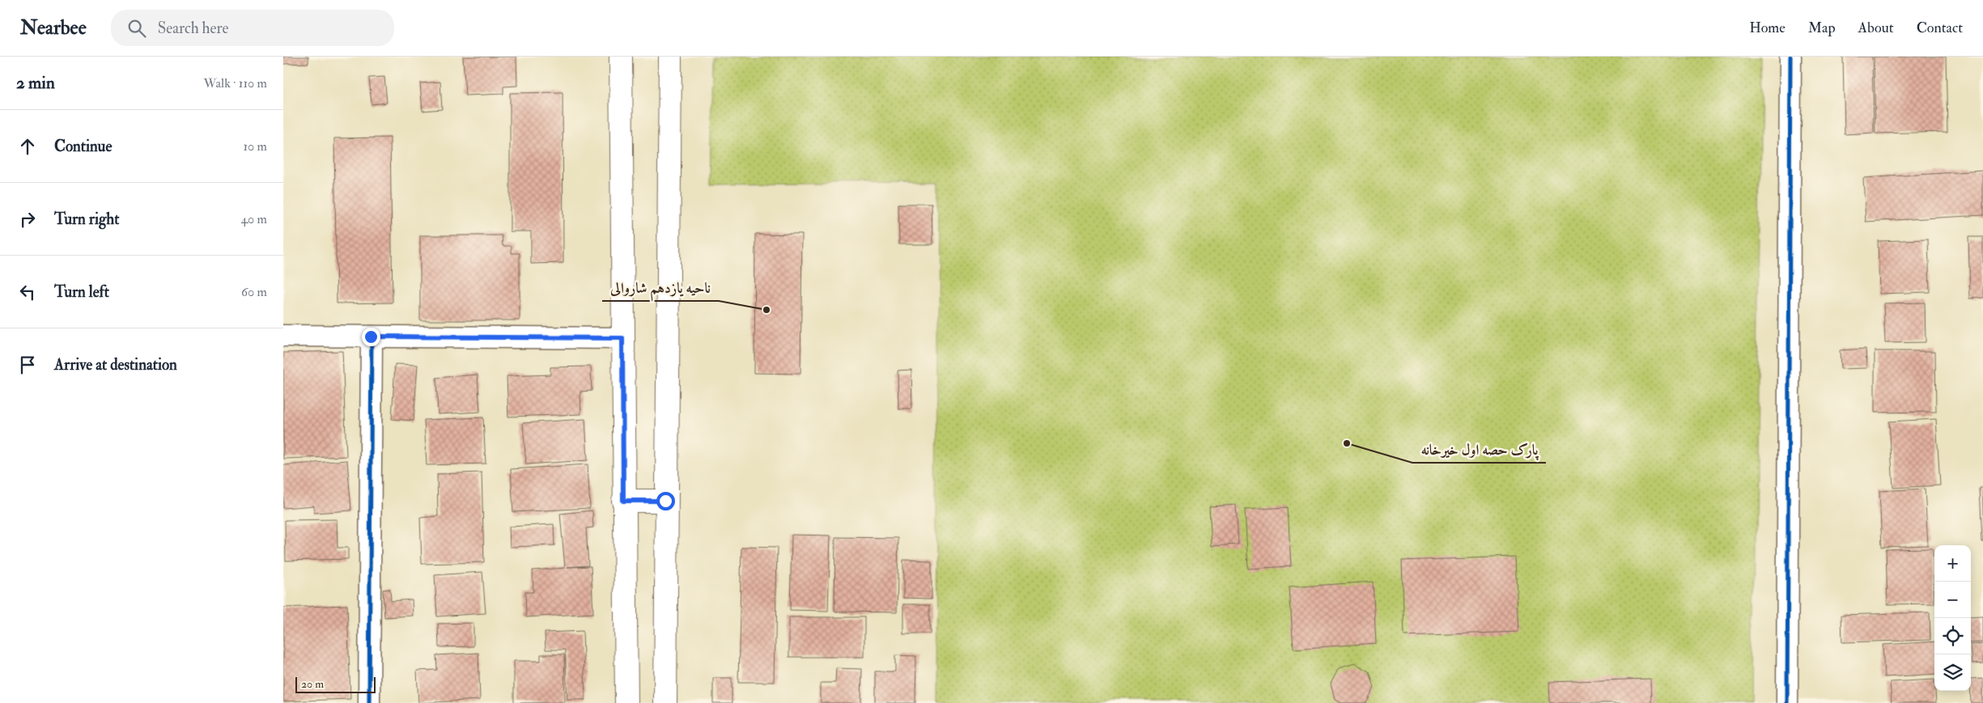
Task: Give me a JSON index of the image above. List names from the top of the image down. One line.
{"places":["ناحیه یازدهم شاروالی","پارک حصه اول خیرخانه"],"scale_bar":"20 m","page":{"header":"Nearbee","search":"Search here","nav":["Home","Map","About","Contact"],"heading":["2 min","Walk · 110 m"],"list":[["Continue","10 m"],["Turn right","40 m"],["Turn left","60 m"],"Arrive at destination"],"map_buttons":["+","−"],"scale":"20 m"}}
